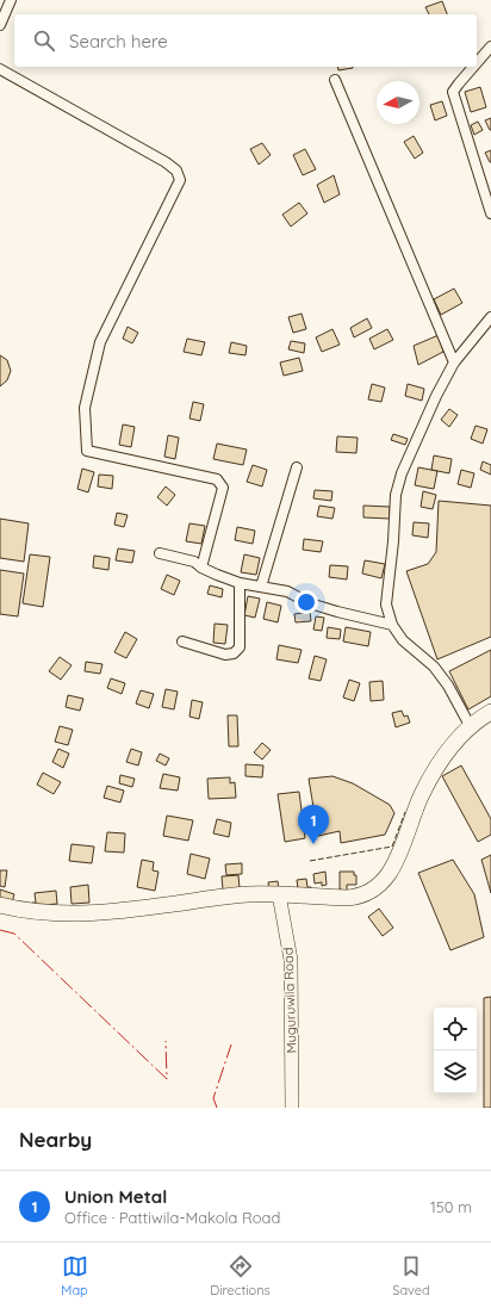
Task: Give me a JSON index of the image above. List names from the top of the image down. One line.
{"streets":{"street":["Muguruwila Road"]},"north":"left","page":{"search":"Search here","pins":"1","heading":"Nearby","list":[{"mark":"1","name":"Union Metal","note":"Office · Pattiwila-Makola Road","value":"150 m"}],"nav":["Map","Directions","Saved"]}}
